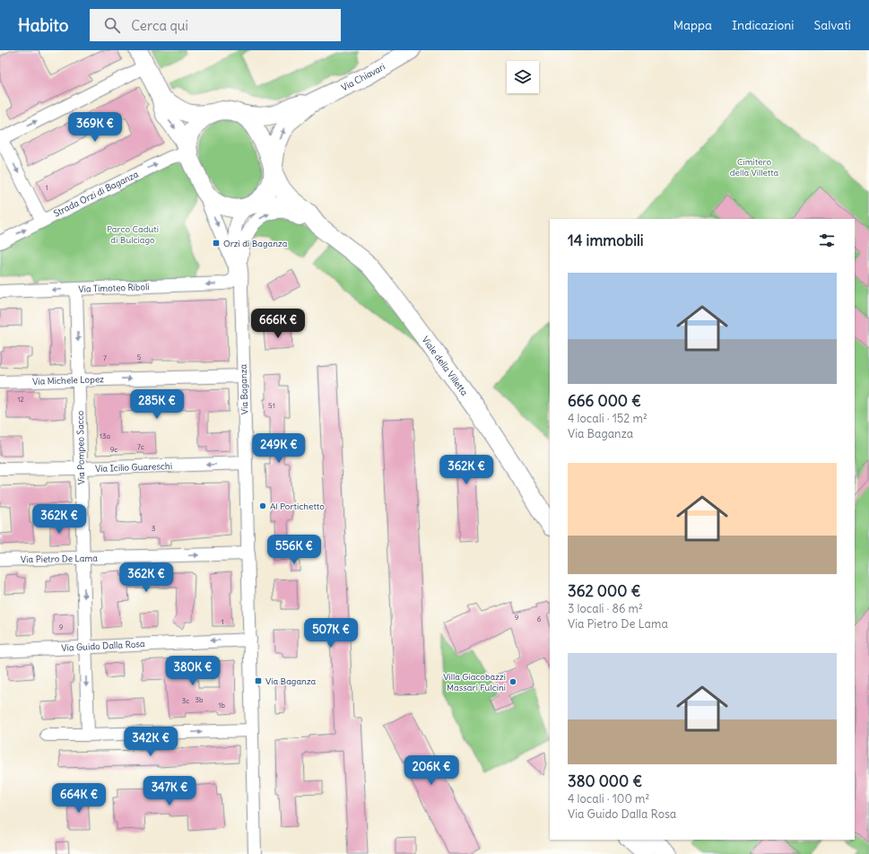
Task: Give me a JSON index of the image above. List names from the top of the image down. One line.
{"streets":{"street":["Via Chiavari","Strada Orzi di Baganza","Via Timoteo Riboli","Viale della Villetta","Via Michele Lopez","Via Baganza","Via Pompeo Sacco","Via Icilio Guareschi","Via Pietro De Lama","Via Guido Dalla Rosa"]},"crossings":[["Via Chiavari","Strada Orzi di Baganza"],["Via Chiavari","Viale della Villetta"],["Via Chiavari","Via Baganza"],["Strada Orzi di Baganza","Viale della Villetta"],["Strada Orzi di Baganza","Via Baganza"],["Via Timoteo Riboli","Via Pompeo Sacco"],["Viale della Villetta","Via Baganza"],["Via Michele Lopez","Via Baganza"],["Via Michele Lopez","Via Pompeo Sacco"],["Via Baganza","Via Icilio Guareschi"],["Via Baganza","Via Pietro De Lama"],["Via Baganza","Via Guido Dalla Rosa"],["Via Pompeo Sacco","Via Icilio Guareschi"],["Via Pompeo Sacco","Via Pietro De Lama"],["Via Pompeo Sacco","Via Guido Dalla Rosa"]],"one_way":["Via Timoteo Riboli","Via Michele Lopez","Via Pompeo Sacco","Via Icilio Guareschi","Via Pietro De Lama"],"parks":["Cimitero della Villetta","Parco Caduti di Bulciago"],"places":{"transit":["Orzi di Baganza","Via Baganza"],"other":["Al Portichetto","Villa Giacobazzi Massari Fulcini"]},"house_numbers":["1","5","7","12","51","13a","7c","9c","3","9","6","1","9","3b","3c","1b"],"page":{"header":"Habito","search":"Cerca qui","nav":["Mappa","Indicazioni","Salvati"],"price":["369K €","666K €","285K €","249K €","362K €","362K €","556K €","362K €","507K €","380K €","342K €","206K €","347K €","664K €"],"heading":"14 immobili","list":[{"name":"666 000 €","note":"4 locali · 152 m² · Via Baganza"},{"name":"362 000 €","note":"3 locali · 86 m² · Via Pietro De Lama"},{"name":"380 000 €","note":"4 locali · 100 m² · Via Guido Dalla Rosa"}]}}
